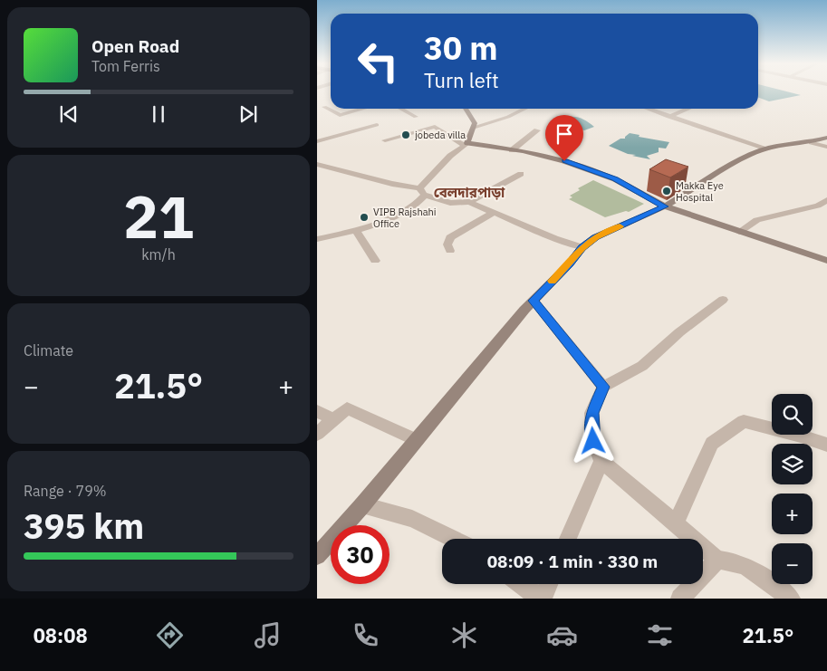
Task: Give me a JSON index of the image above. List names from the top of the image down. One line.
{"districts":["বেলদারপাড়া"],"places":["jobeda villa","Makka Eye Hospital","VIPB Rajshahi Office"],"page":{"turn":["30 m","Turn left"],"song":["Open Road","Tom Ferris"],"tile":[["21","km/h"],"Climate",["Range · 79%","395 km"]],"heat":["−","21.5°","+"],"map_buttons":["+","−"],"limit":"30","trip":"08:09 · 1 min · 330 m","tabs":["08:08","21.5°"]}}
